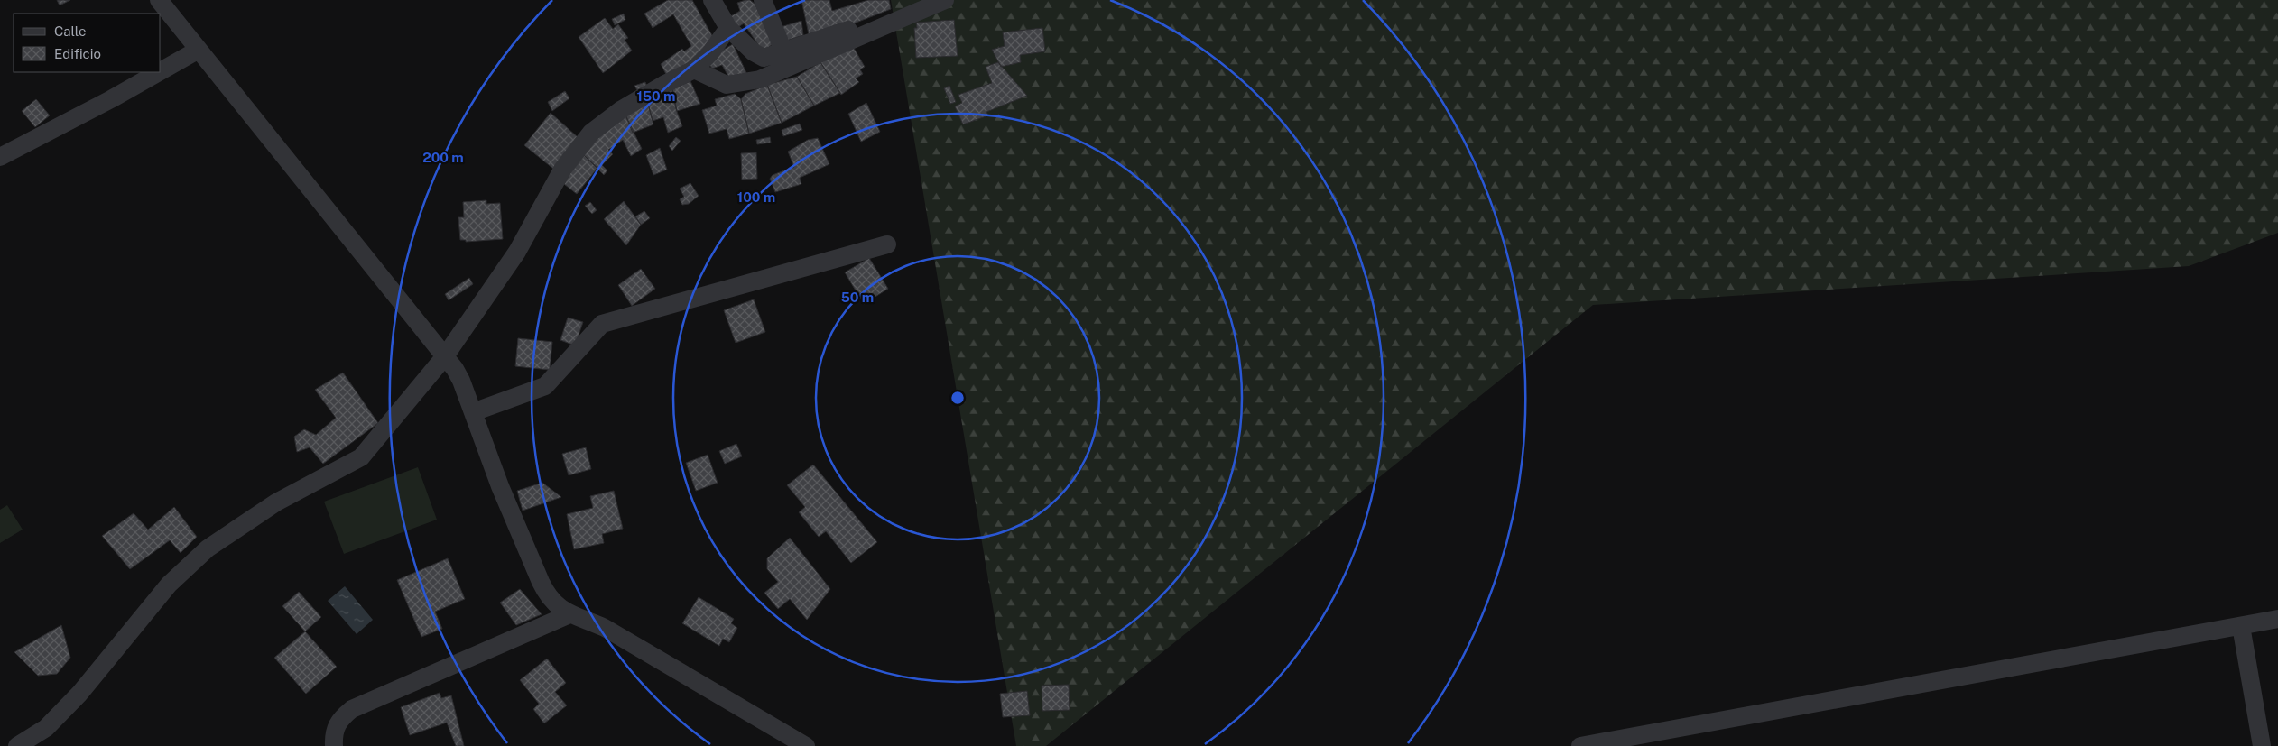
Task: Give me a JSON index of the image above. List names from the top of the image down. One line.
{"legend":["Calle","Edificio"],"rings":["150 m","200 m","100 m","50 m"]}
